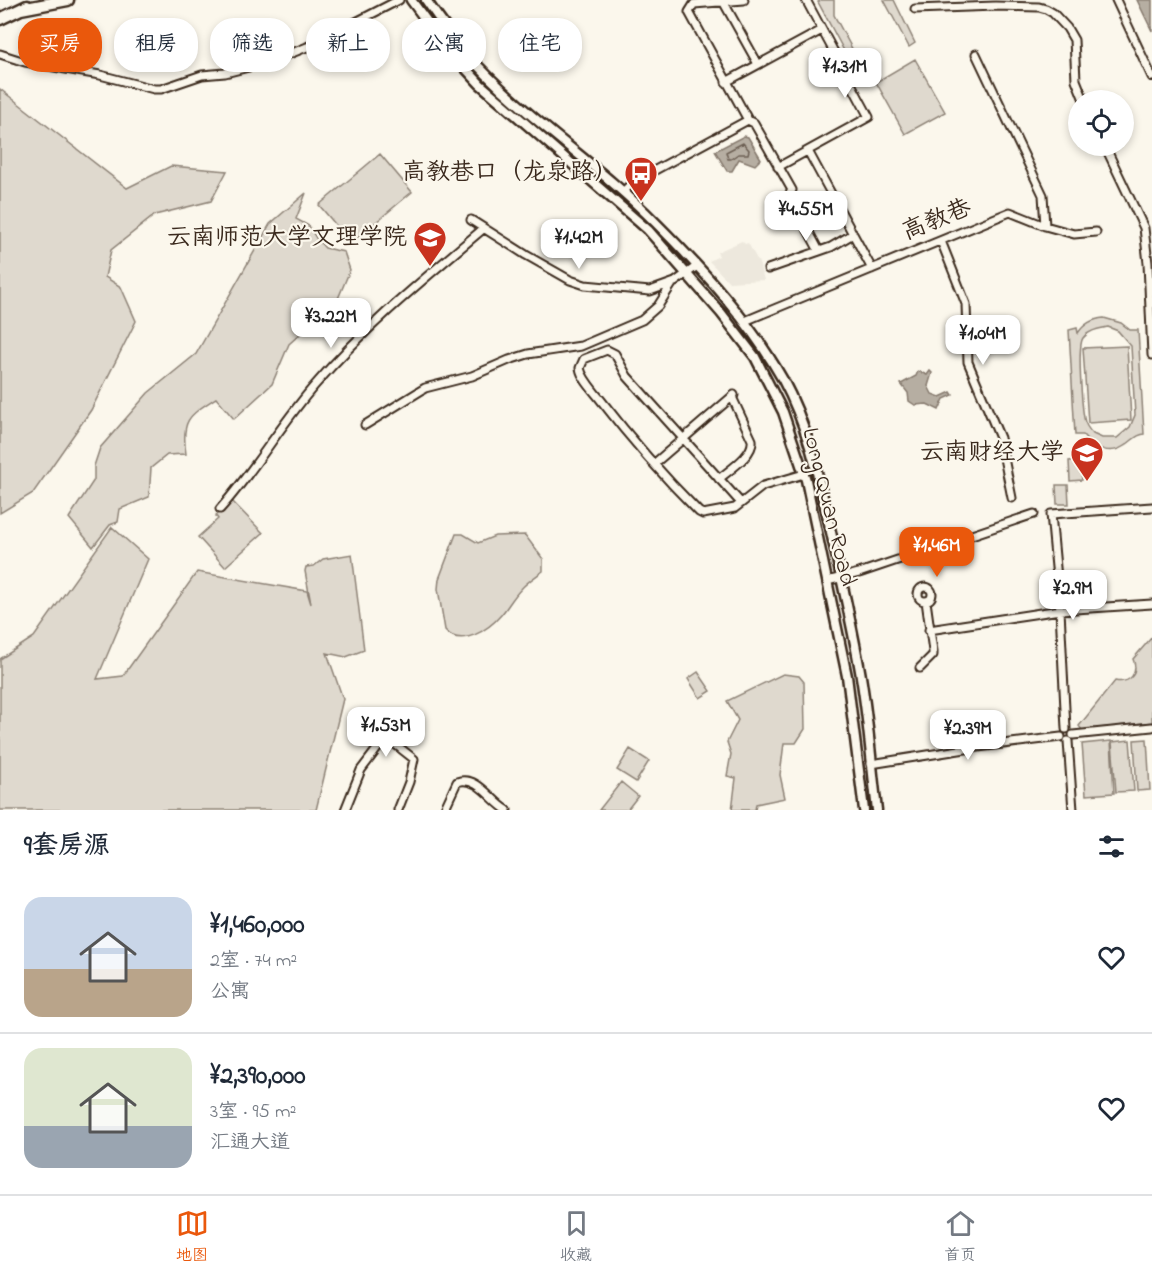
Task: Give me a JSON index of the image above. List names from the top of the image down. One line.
{"streets":{"main road":["Long Quan Road"],"street":["高教巷"]},"crossings":[["高教巷","Long Quan Road"]],"places":{"bus stop":["高教巷口（龙泉路）"],"school or university":["云南师范大学文理学院","云南财经大学"]},"page":{"chip":["买房","租房","筛选","新上","公寓","住宅"],"price":["¥1.31M","¥4.55M","¥1.42M","¥3.22M","¥1.04M","¥1.46M","¥2.9M","¥1.53M","¥2.39M"],"heading":"9套房源","list":[{"name":"¥1,460,000","note":"2室 · 74 m² · 公寓"},{"name":"¥2,390,000","note":"3室 · 95 m² · 汇通大道"}],"tabs":["地图","收藏","首页"]}}
